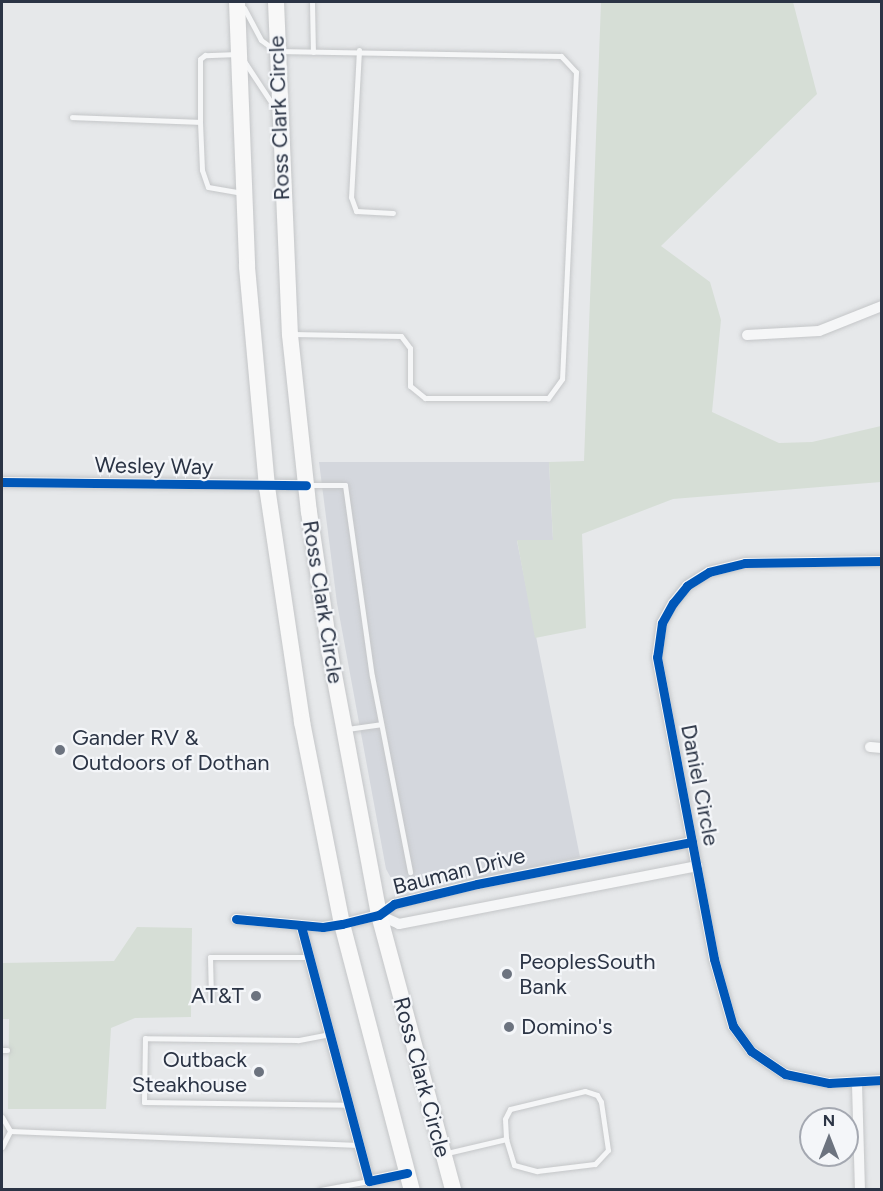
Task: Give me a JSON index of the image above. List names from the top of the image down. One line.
{"streets":{"highway":["Ross Clark Circle"],"street":["Wesley Way","Daniel Circle","Bauman Drive"]},"crossings":[["Ross Clark Circle","Wesley Way"],["Ross Clark Circle","Bauman Drive"],["Daniel Circle","Bauman Drive"]],"places":["Gander RV & Outdoors of Dothan","PeoplesSouth Bank","AT&T","Domino's","Outback Steakhouse"],"north":"top"}
